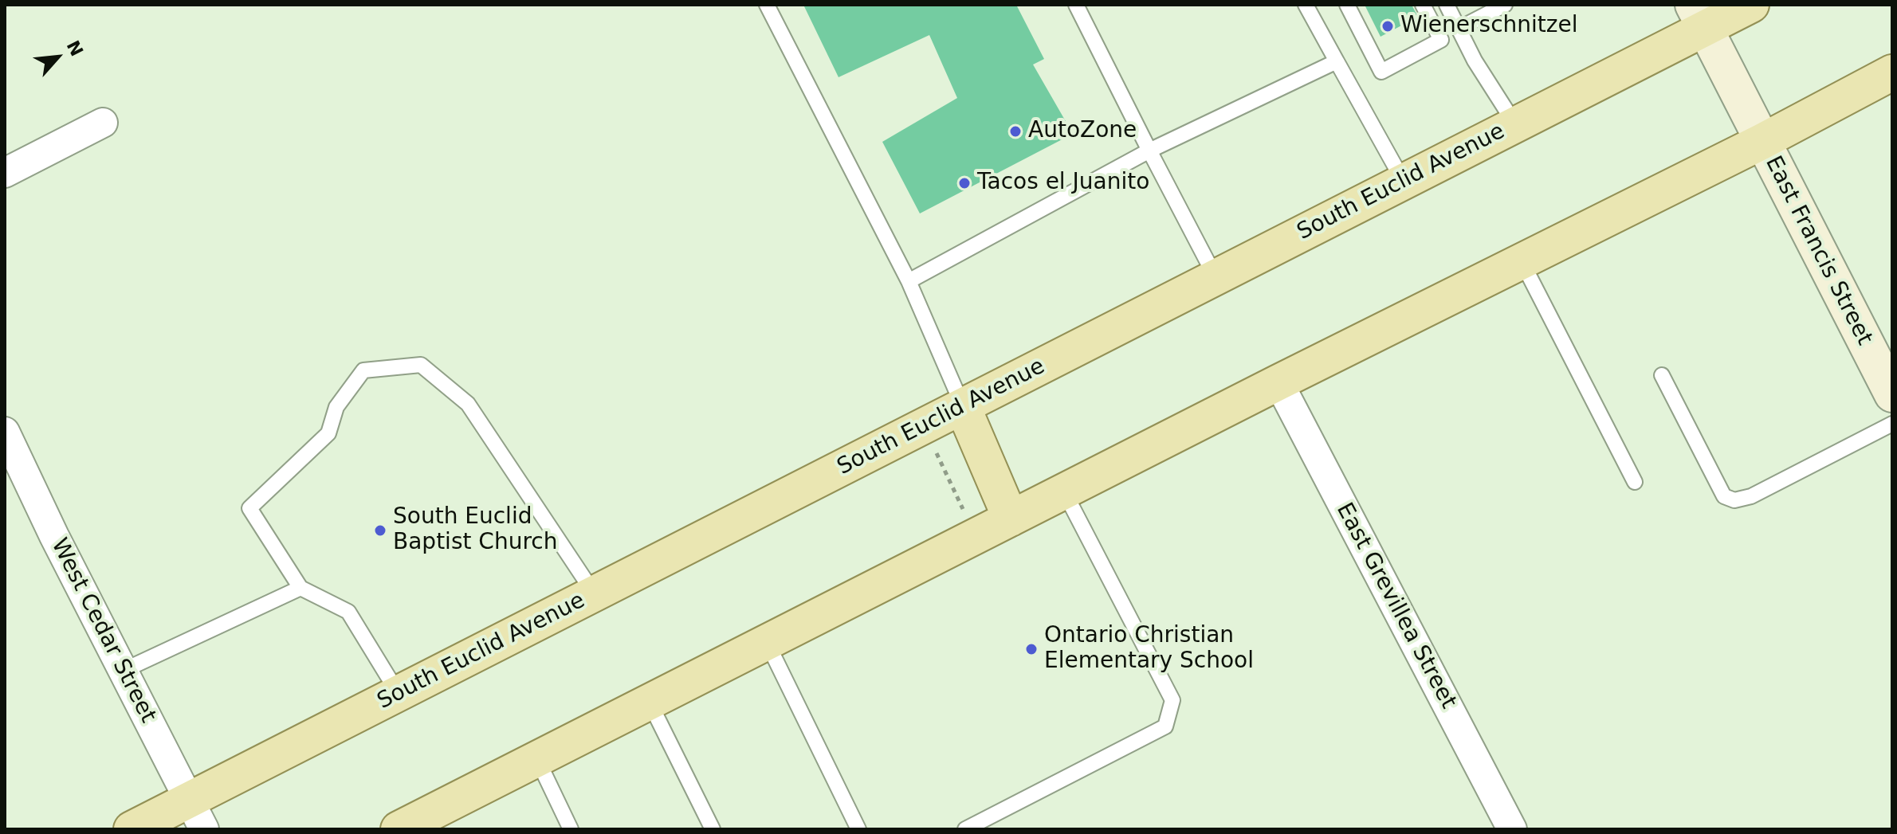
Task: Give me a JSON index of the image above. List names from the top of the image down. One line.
{"streets":{"main road":["South Euclid Avenue"],"street":["East Francis Street","East Grevillea Street","West Cedar Street"]},"crossings":[["South Euclid Avenue","East Francis Street"],["South Euclid Avenue","West Cedar Street"]],"places":["Wienerschnitzel","AutoZone","Tacos el Juanito","South Euclid Baptist Church","Ontario Christian Elementary School"],"north":"top right"}
